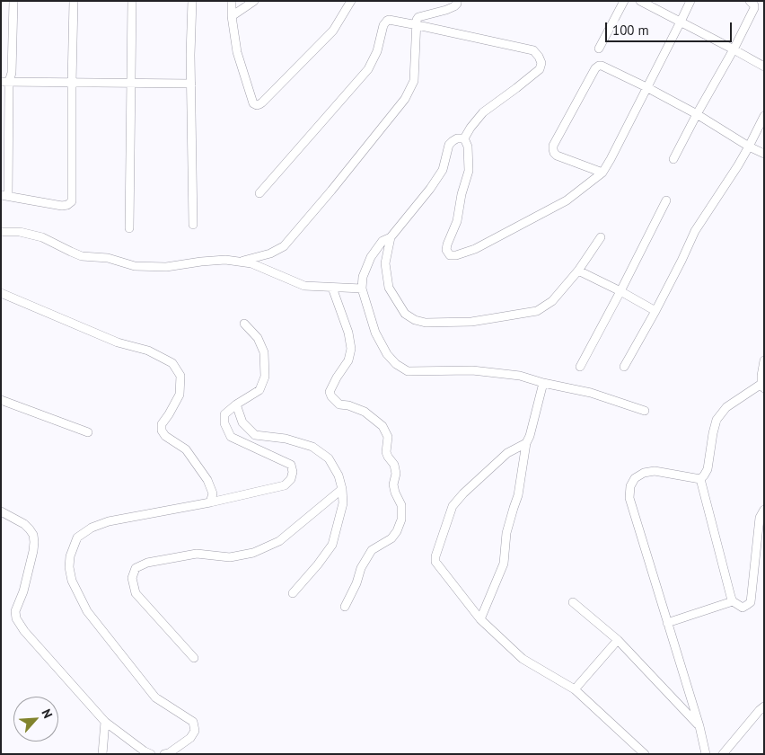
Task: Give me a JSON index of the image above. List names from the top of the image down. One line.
{"scale_bar":"100 m","north":"top right"}
